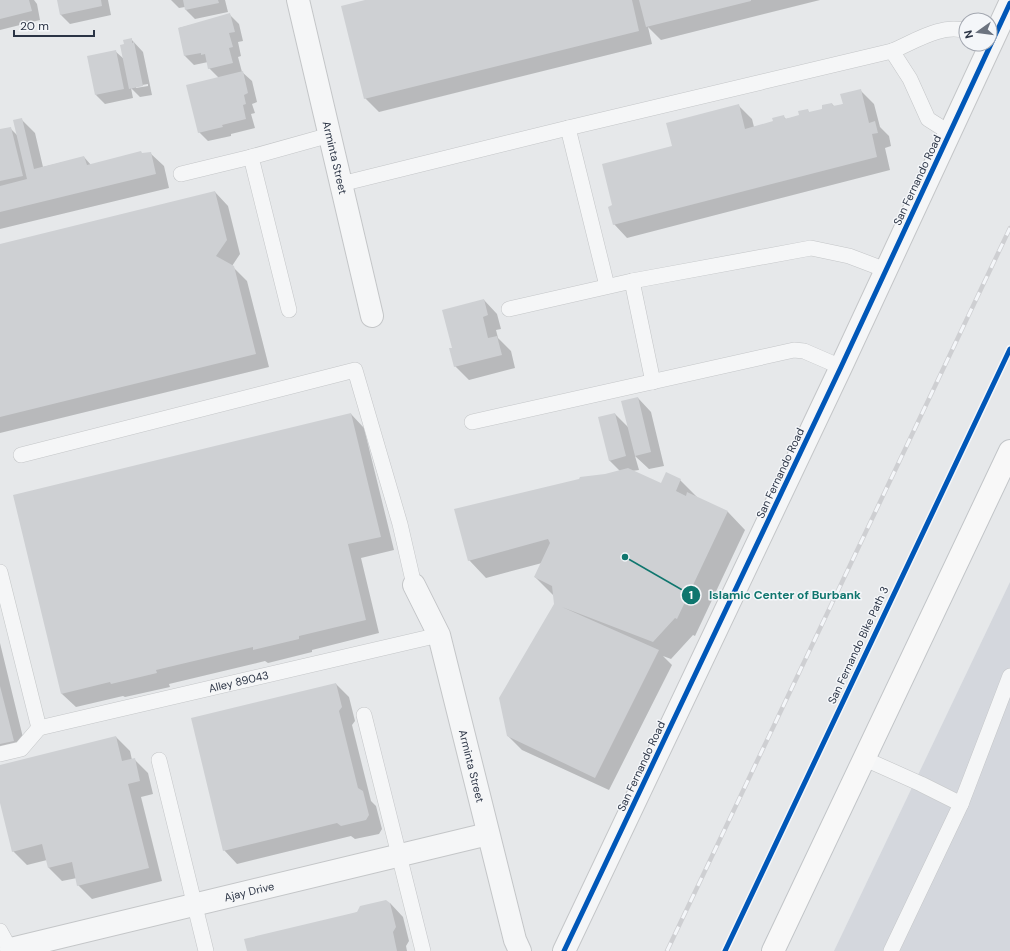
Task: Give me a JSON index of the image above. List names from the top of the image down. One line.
{"streets":{"street":["Arminta Street","San Fernando Road","Ajay Drive"],"lane":["Alley 89043"],"cycle path":["San Fernando Bike Path 3"]},"crossings":[["Arminta Street","Alley 89043"],["Arminta Street","Ajay Drive"]],"places":["Islamic Center of Burbank"],"scale_bar":"20 m","north":"left"}
